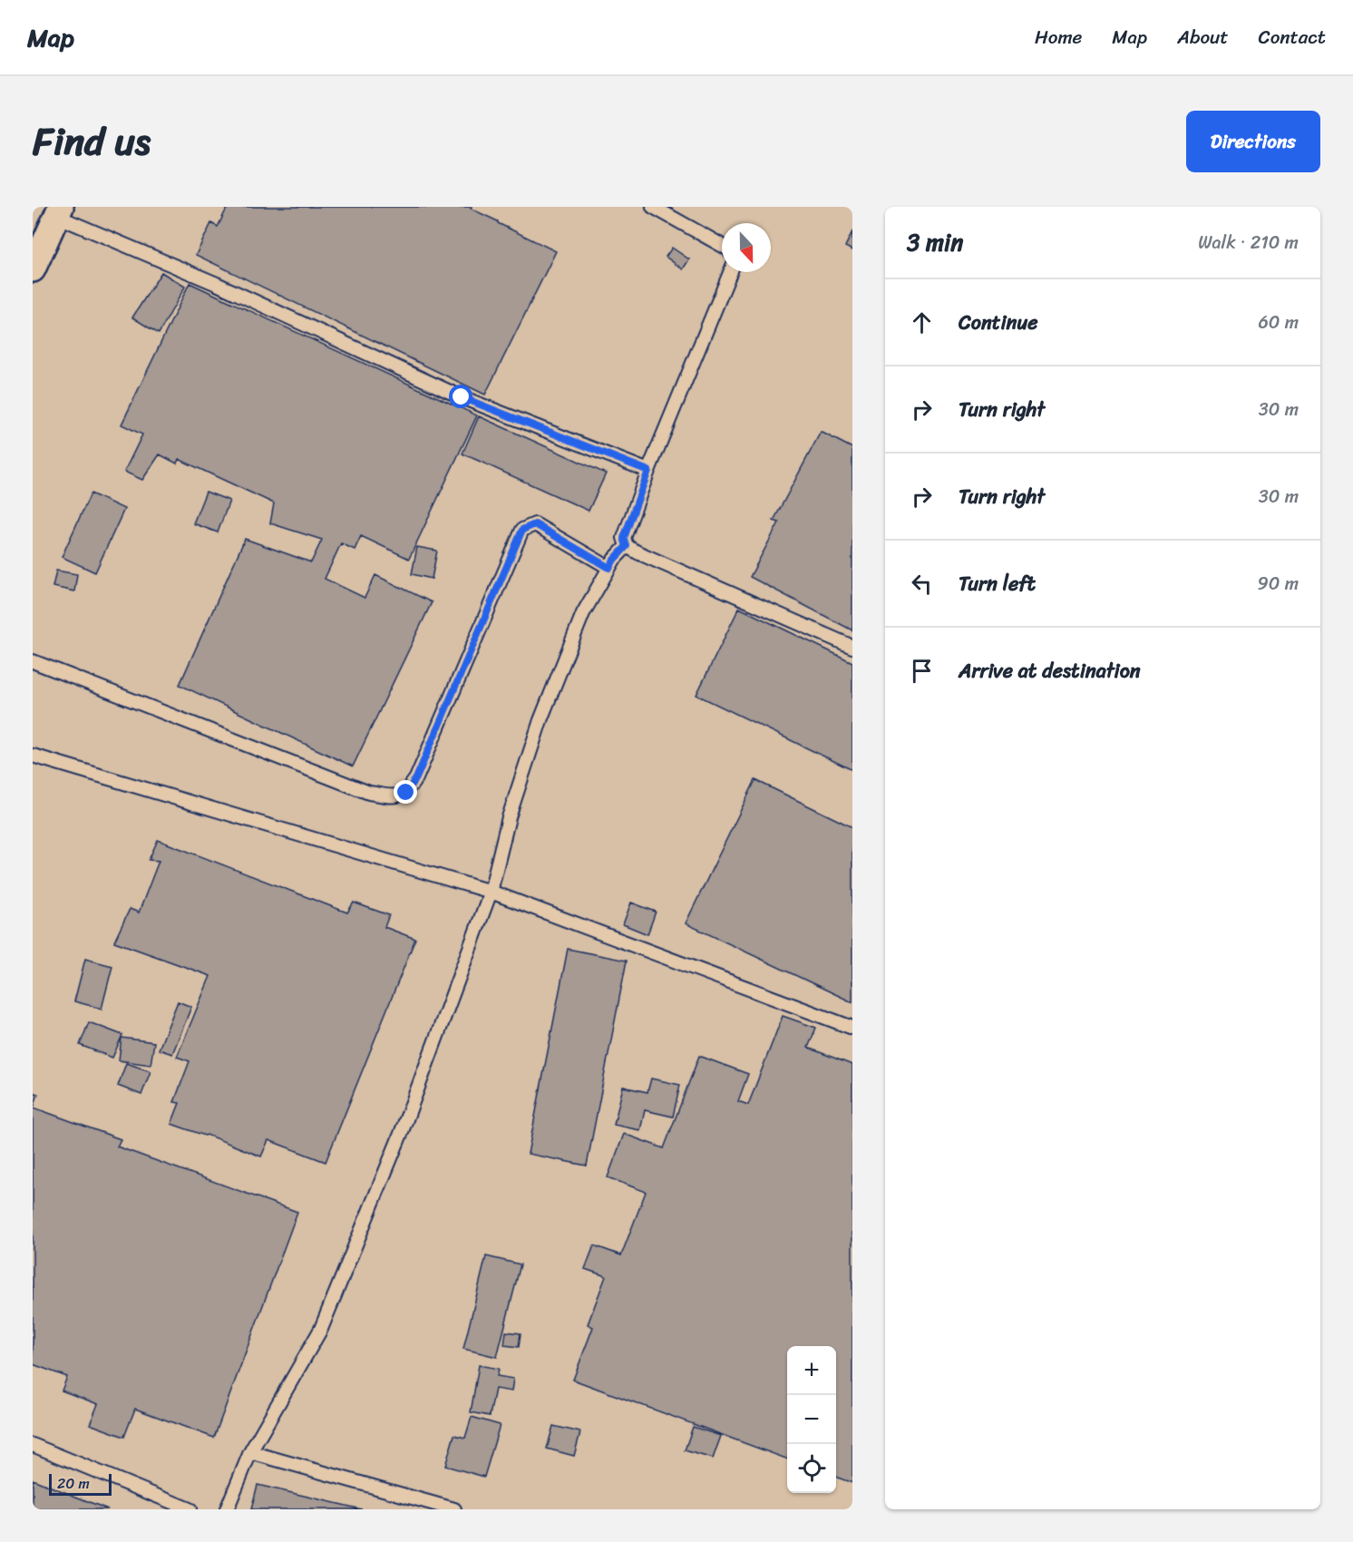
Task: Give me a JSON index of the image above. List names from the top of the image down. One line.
{"scale_bar":"20 m","north":"bottom","page":{"header":"Map","nav":["Home","Map","About","Contact"],"title":"Find us","buttons":"Directions","heading":["3 min","Walk · 210 m"],"list":[["Continue","60 m"],["Turn right","30 m"],["Turn right","30 m"],["Turn left","90 m"],"Arrive at destination"],"map_buttons":["+","−"],"scale":"20 m"}}
